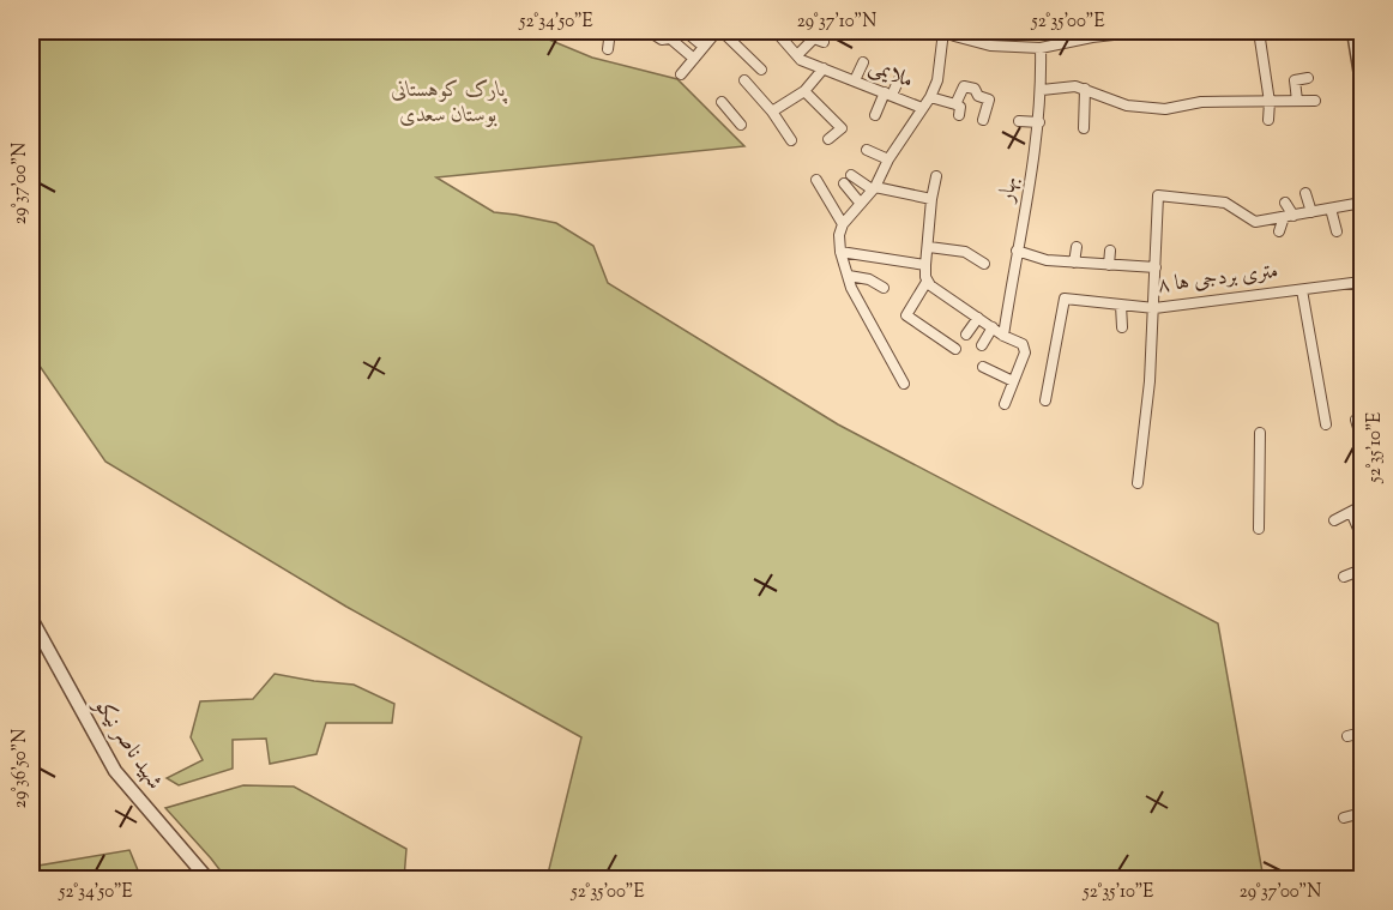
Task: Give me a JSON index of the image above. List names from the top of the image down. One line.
{"streets":{"street":["ملایمی","بهار","۸ متری بردجی ها","شهید ناصر نیکو"]},"parks":["پارک کوهستانی بوستان سعدی"],"coordinates":["52°34'50\"E","29°37'10\"N","52°35'00\"E","29°37'00\"N","52°35'10\"E","29°36'50\"N"]}
